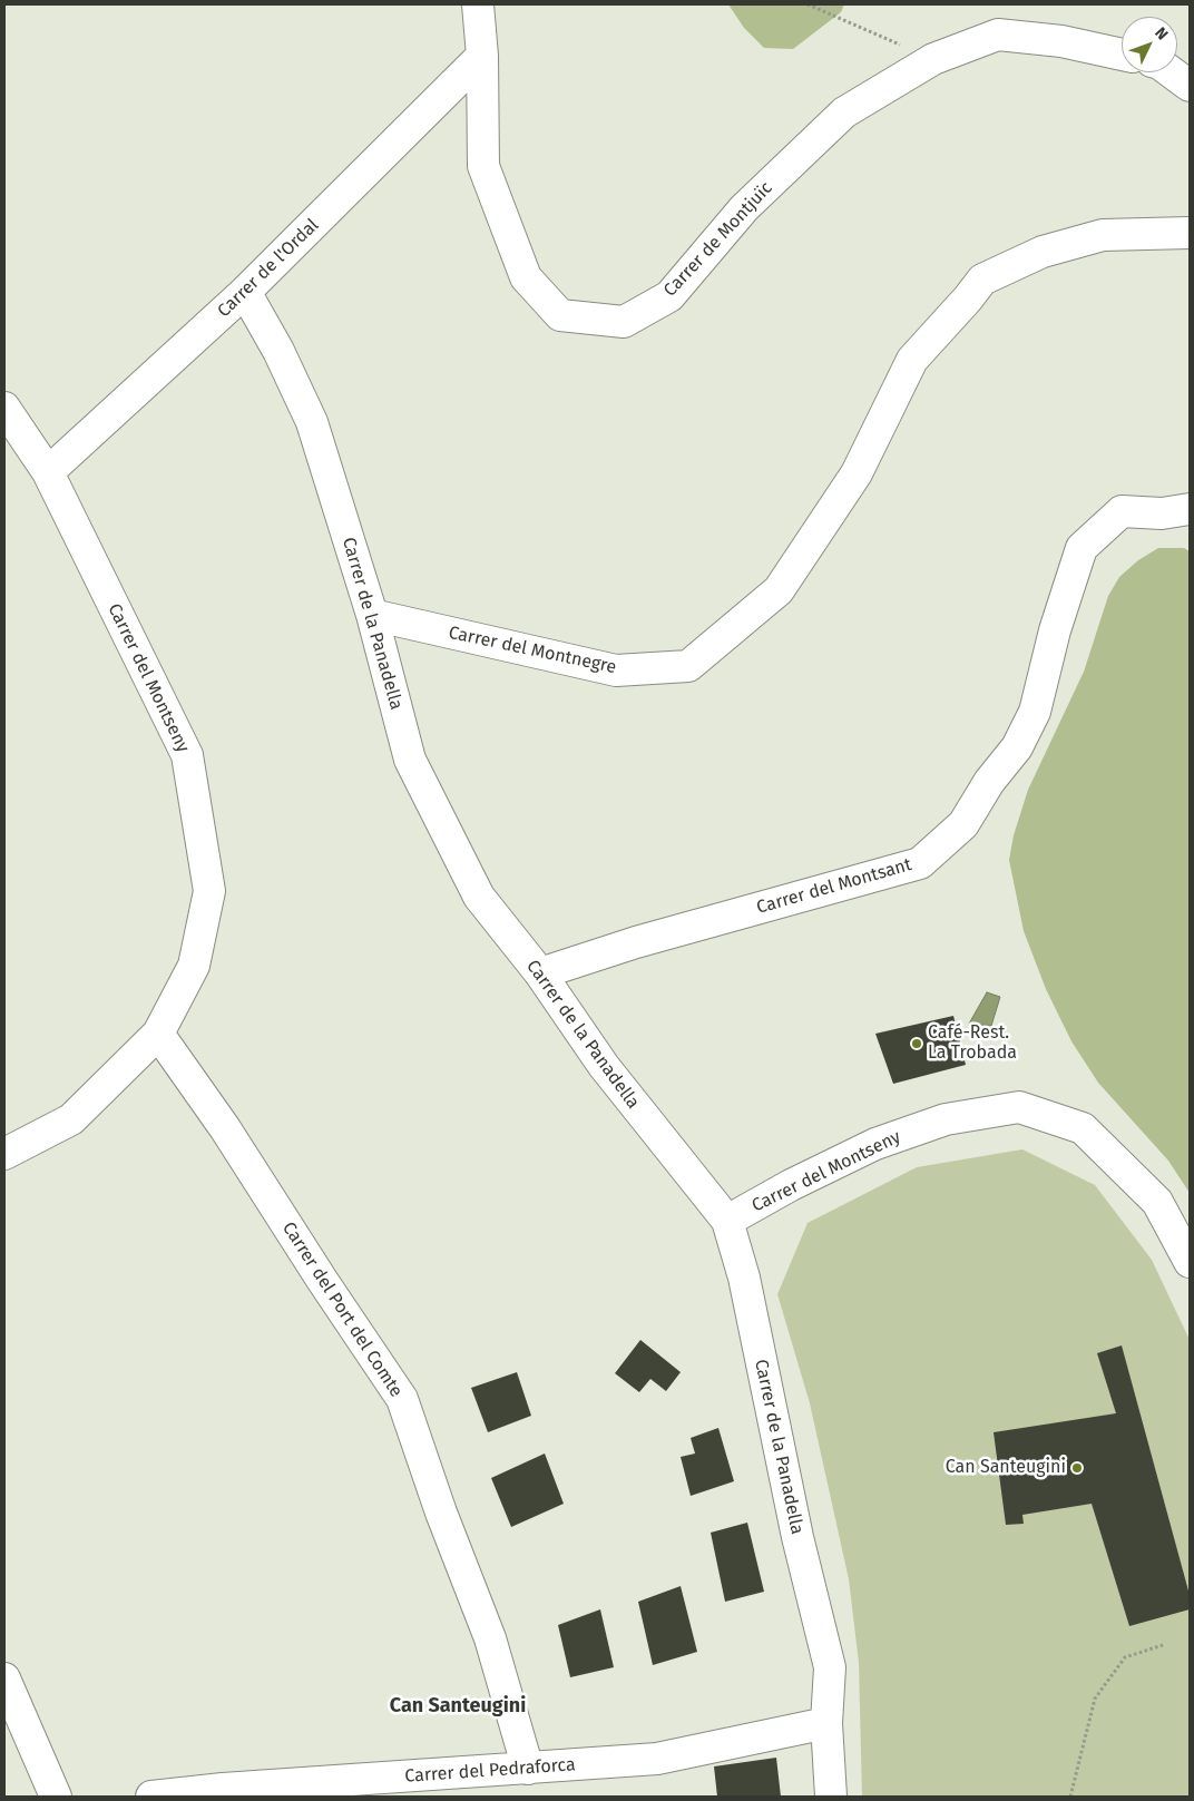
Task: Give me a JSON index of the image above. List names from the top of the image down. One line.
{"streets":{"street":["Carrer de Montjuïc","Carrer de l'Ordal","Carrer de la Panadella","Carrer del Montnegre","Carrer del Montseny","Carrer del Montsant","Carrer del Port del Comte","Carrer del Pedraforca"]},"crossings":[["Carrer de Montjuïc","Carrer de l'Ordal"],["Carrer de l'Ordal","Carrer de la Panadella"],["Carrer de l'Ordal","Carrer del Montseny"],["Carrer de la Panadella","Carrer del Montnegre"],["Carrer de la Panadella","Carrer del Montseny"],["Carrer de la Panadella","Carrer del Montsant"],["Carrer de la Panadella","Carrer del Pedraforca"],["Carrer del Montseny","Carrer del Port del Comte"],["Carrer del Port del Comte","Carrer del Pedraforca"]],"districts":["Can Santeugini"],"places":["Café-Rest. La Trobada","Can Santeugini"],"north":"top right"}
